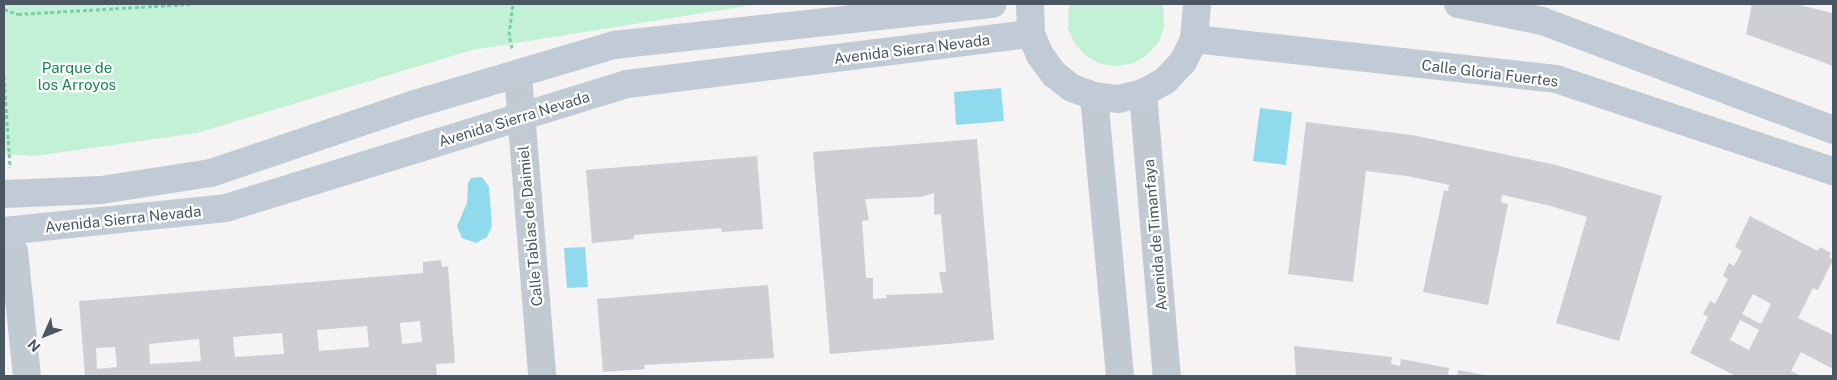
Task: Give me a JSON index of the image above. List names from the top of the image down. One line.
{"streets":{"main road":["Avenida Sierra Nevada","Calle Gloria Fuertes"],"street":["Calle Tablas de Daimiel","Avenida de Timanfaya"]},"crossings":[["Avenida Sierra Nevada","Calle Tablas de Daimiel"]],"parks":["Parque de los Arroyos"],"north":"bottom left"}
